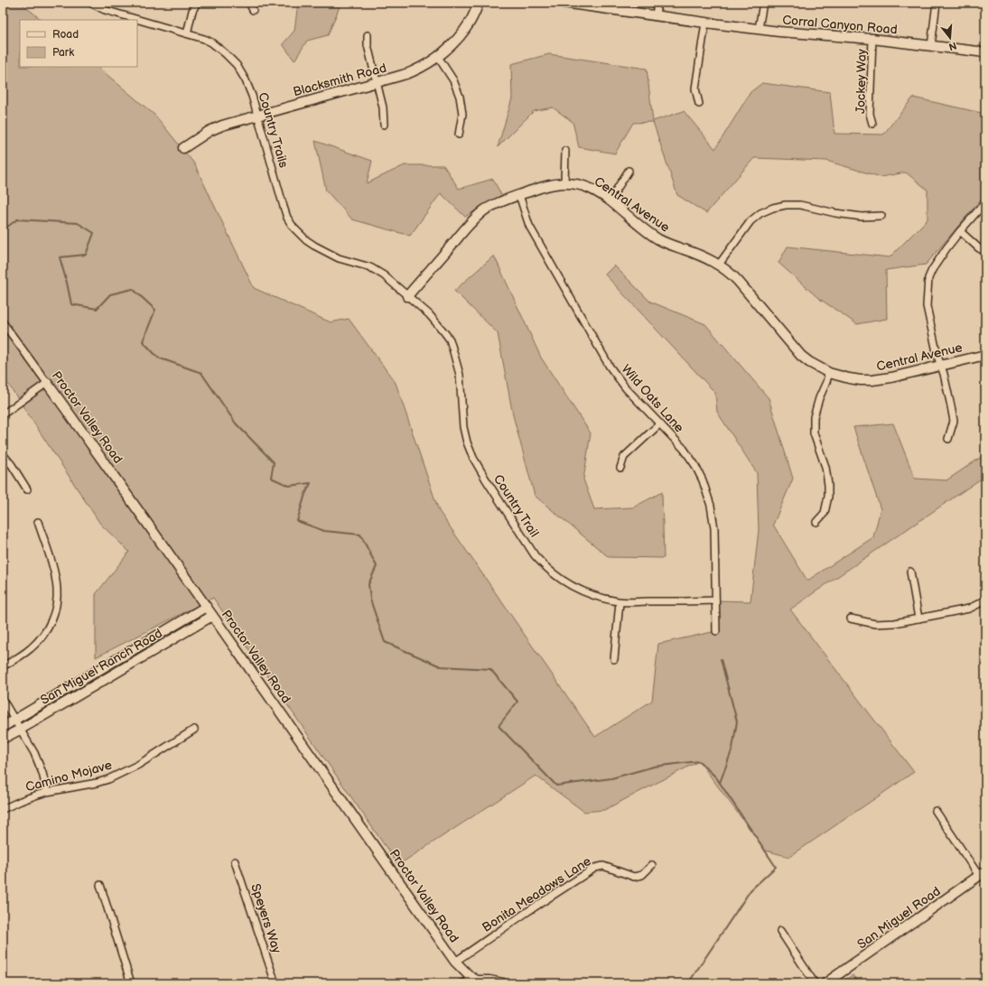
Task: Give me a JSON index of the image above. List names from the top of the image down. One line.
{"streets":{"street":["Corral Canyon Road","Blacksmith Road","Jockey Way","Country Trails","Central Avenue","Wild Oats Lane","Proctor Valley Road","Country Trail","San Miguel Ranch Road","Camino Mojave","Bonita Meadows Lane","San Miguel Road","Speyers Way"]},"crossings":[["Corral Canyon Road","Jockey Way"],["Blacksmith Road","Country Trails"],["Country Trails","Central Avenue"],["Country Trails","Country Trail"],["Central Avenue","Wild Oats Lane"],["Central Avenue","Country Trail"],["Wild Oats Lane","Country Trail"],["Proctor Valley Road","San Miguel Ranch Road"],["Proctor Valley Road","Bonita Meadows Lane"]],"legend":["Road","Park"],"north":"bottom"}
